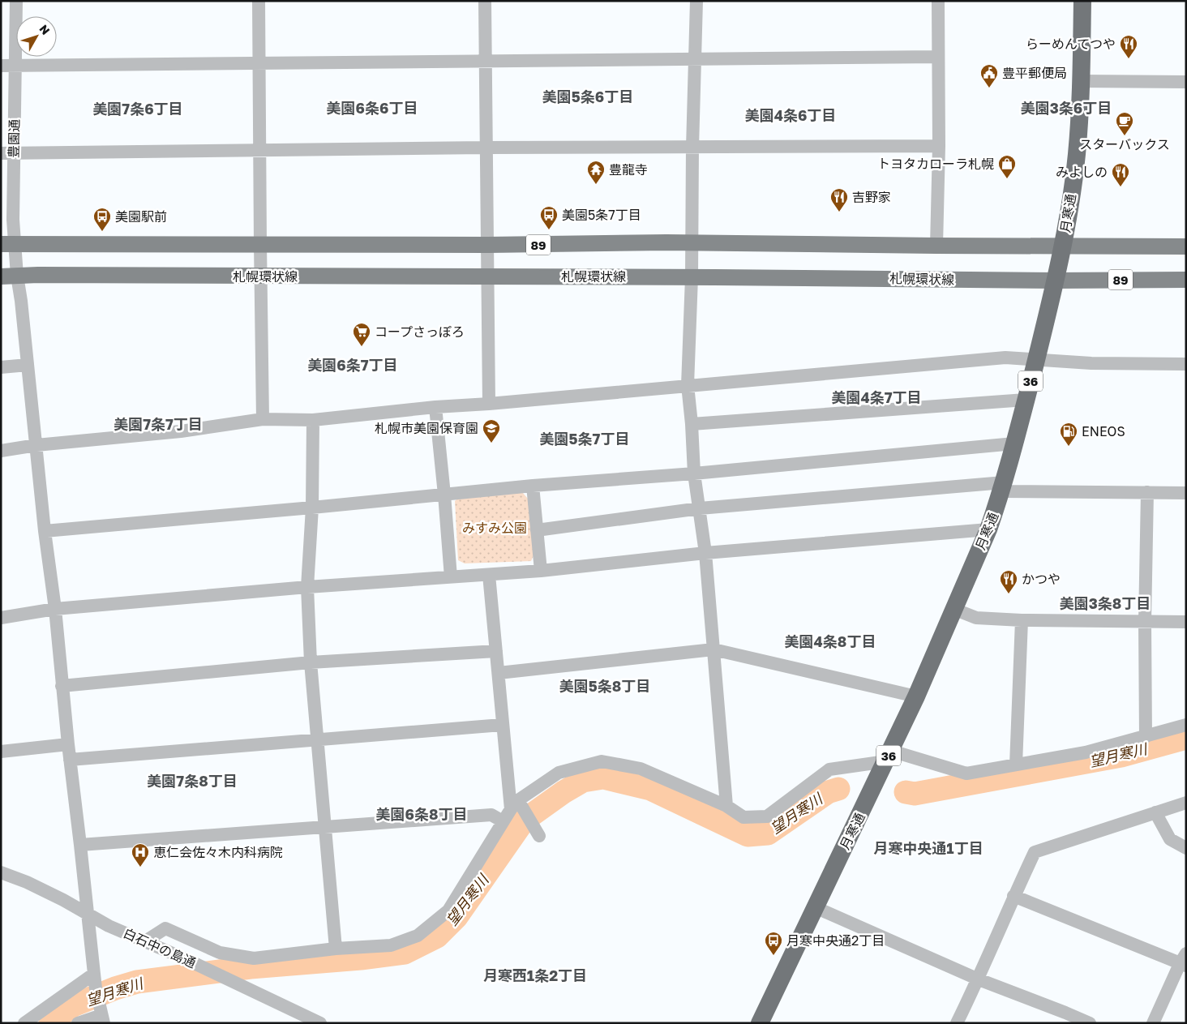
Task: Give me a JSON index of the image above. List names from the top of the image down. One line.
{"streets":{"highway":["月寒通","36"],"main road":["89","札幌環状線"],"street":["豊園通","白石中の島通"]},"crossings":[["豊園通","89"],["豊園通","札幌環状線"],["豊園通","白石中の島通"],["月寒通","89"],["月寒通","札幌環状線"]],"districts":["美園5条6丁目","美園6条6丁目","美園3条6丁目","美園7条6丁目","美園4条6丁目","美園6条7丁目","美園4条7丁目","美園7条7丁目","美園5条7丁目","美園3条8丁目","美園4条8丁目","美園5条8丁目","美園7条8丁目","美園6条8丁目","月寒中央通1丁目","月寒西1条2丁目"],"water":["望月寒川"],"parks":["みすみ公園"],"places":{"restaurant":["らーめんてつや","みよしの","吉野家","かつや"],"public building":["豊平郵便局"],"cafe":["スターバックス"],"shop":["トヨタカローラ札幌"],"temple":["豊龍寺"],"bus stop":["美園5条7丁目","美園駅前","月寒中央通2丁目"],"supermarket":["コープさっぽろ"],"school or university":["札幌市美園保育園"],"fuel station":["ENEOS"],"hospital":["恵仁会佐々木内科病院"]},"north":"top right"}
